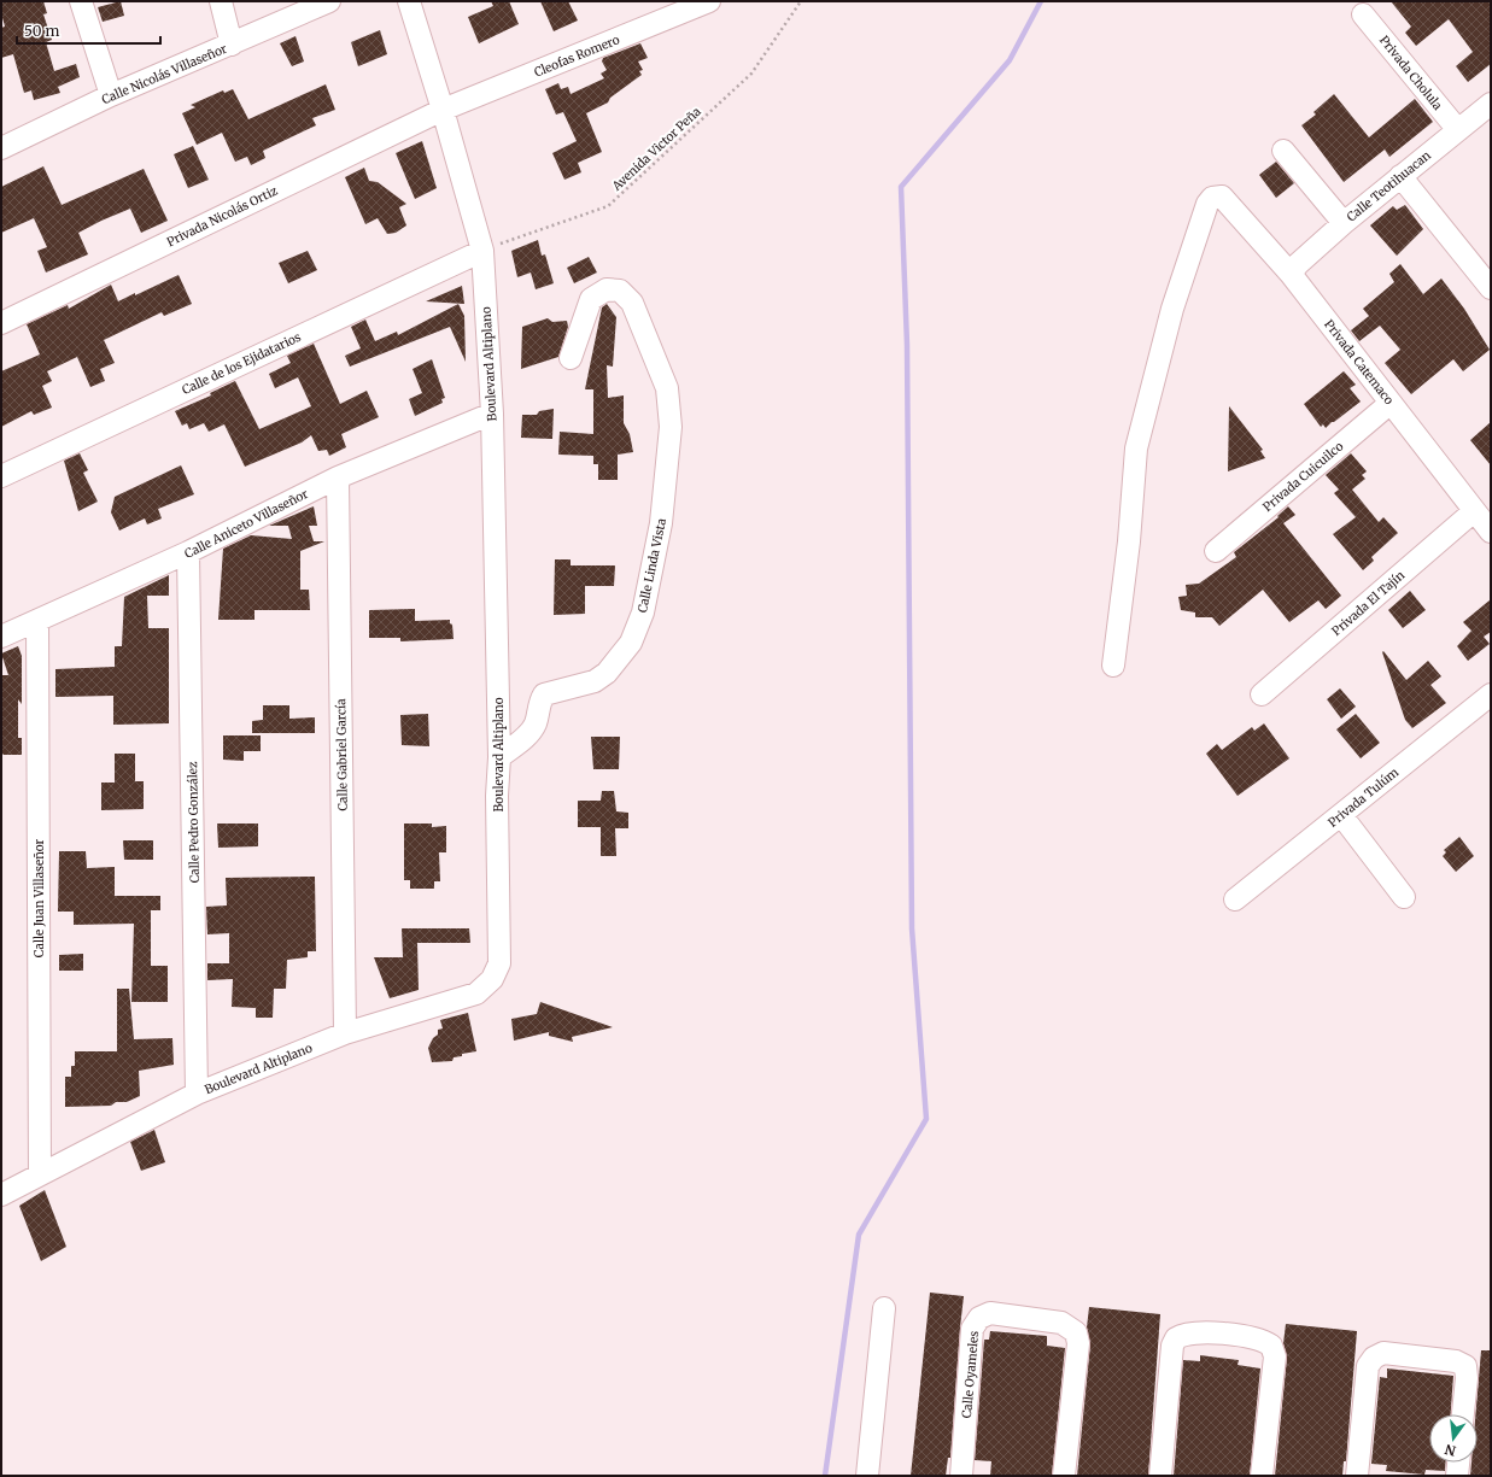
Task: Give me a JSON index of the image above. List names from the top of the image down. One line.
{"streets":{"street":["Cleofas Romero","Privada Cholula","Calle Nicolás Villaseñor","Calle Teotihuacan","Privada Nicolás Ortiz","Privada Catemaco","Calle de los Ejidatarios","Boulevard Altiplano","Privada Cuicuilco","Calle Aniceto Villaseñor","Calle Linda Vista","Privada El Tajín","Calle Gabriel García","Privada Tulúm","Calle Pedro González","Calle Juan Villaseñor","Calle Oyameles"],"path":["Avenida Victor Peña"]},"crossings":[["Cleofas Romero","Privada Nicolás Ortiz"],["Cleofas Romero","Boulevard Altiplano"],["Privada Cholula","Calle Teotihuacan"],["Avenida Victor Peña","Calle de los Ejidatarios"],["Avenida Victor Peña","Boulevard Altiplano"],["Calle Teotihuacan","Privada Catemaco"],["Privada Nicolás Ortiz","Boulevard Altiplano"],["Privada Catemaco","Privada Cuicuilco"],["Privada Catemaco","Privada El Tajín"],["Calle de los Ejidatarios","Boulevard Altiplano"],["Boulevard Altiplano","Calle Aniceto Villaseñor"],["Boulevard Altiplano","Calle Linda Vista"],["Boulevard Altiplano","Calle Gabriel García"],["Boulevard Altiplano","Calle Pedro González"],["Boulevard Altiplano","Calle Juan Villaseñor"],["Calle Aniceto Villaseñor","Calle Gabriel García"],["Calle Aniceto Villaseñor","Calle Pedro González"],["Calle Aniceto Villaseñor","Calle Juan Villaseñor"]],"scale_bar":"50 m","north":"bottom"}
